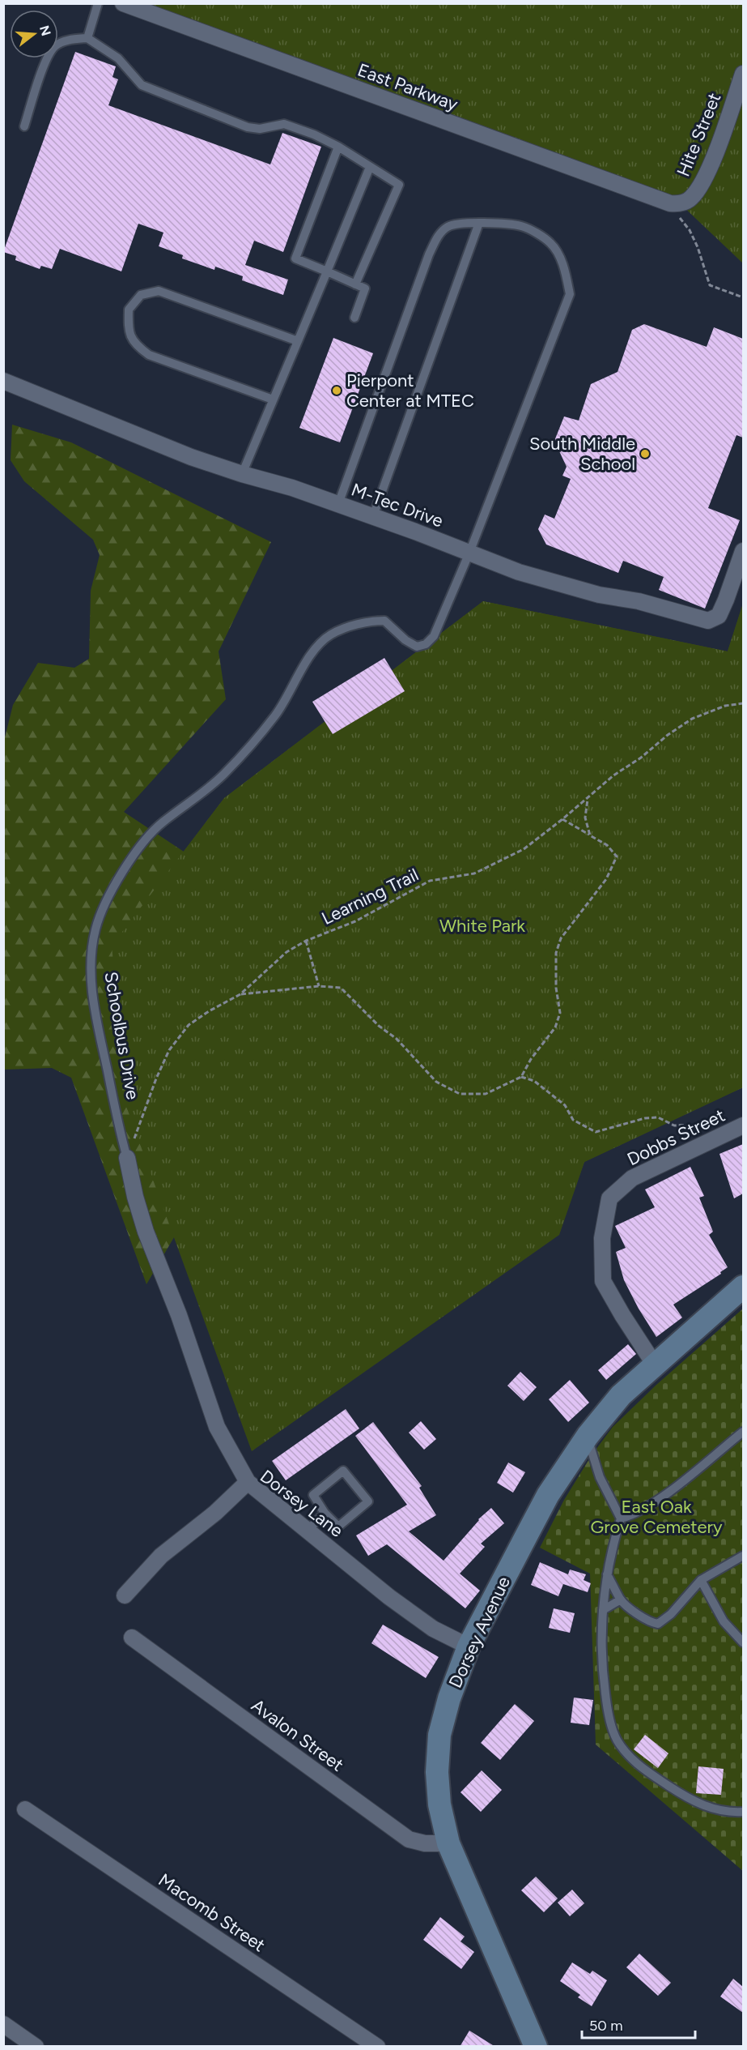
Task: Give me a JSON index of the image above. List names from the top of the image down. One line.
{"streets":{"street":["East Parkway","Hite Street","M-Tec Drive","Schoolbus Drive","Dobbs Street","Dorsey Lane","Dorsey Avenue","Avalon Street","Macomb Street"],"path":["Learning Trail"]},"crossings":[["East Parkway","Hite Street"],["M-Tec Drive","Schoolbus Drive"],["Learning Trail","Schoolbus Drive"],["Schoolbus Drive","Dorsey Lane"],["Dobbs Street","Dorsey Avenue"],["Dorsey Lane","Dorsey Avenue"],["Dorsey Avenue","Avalon Street"]],"parks":["White Park","East Oak Grove Cemetery"],"places":["Pierpont Center at MTEC","South Middle School"],"scale_bar":"50 m","north":"right"}
